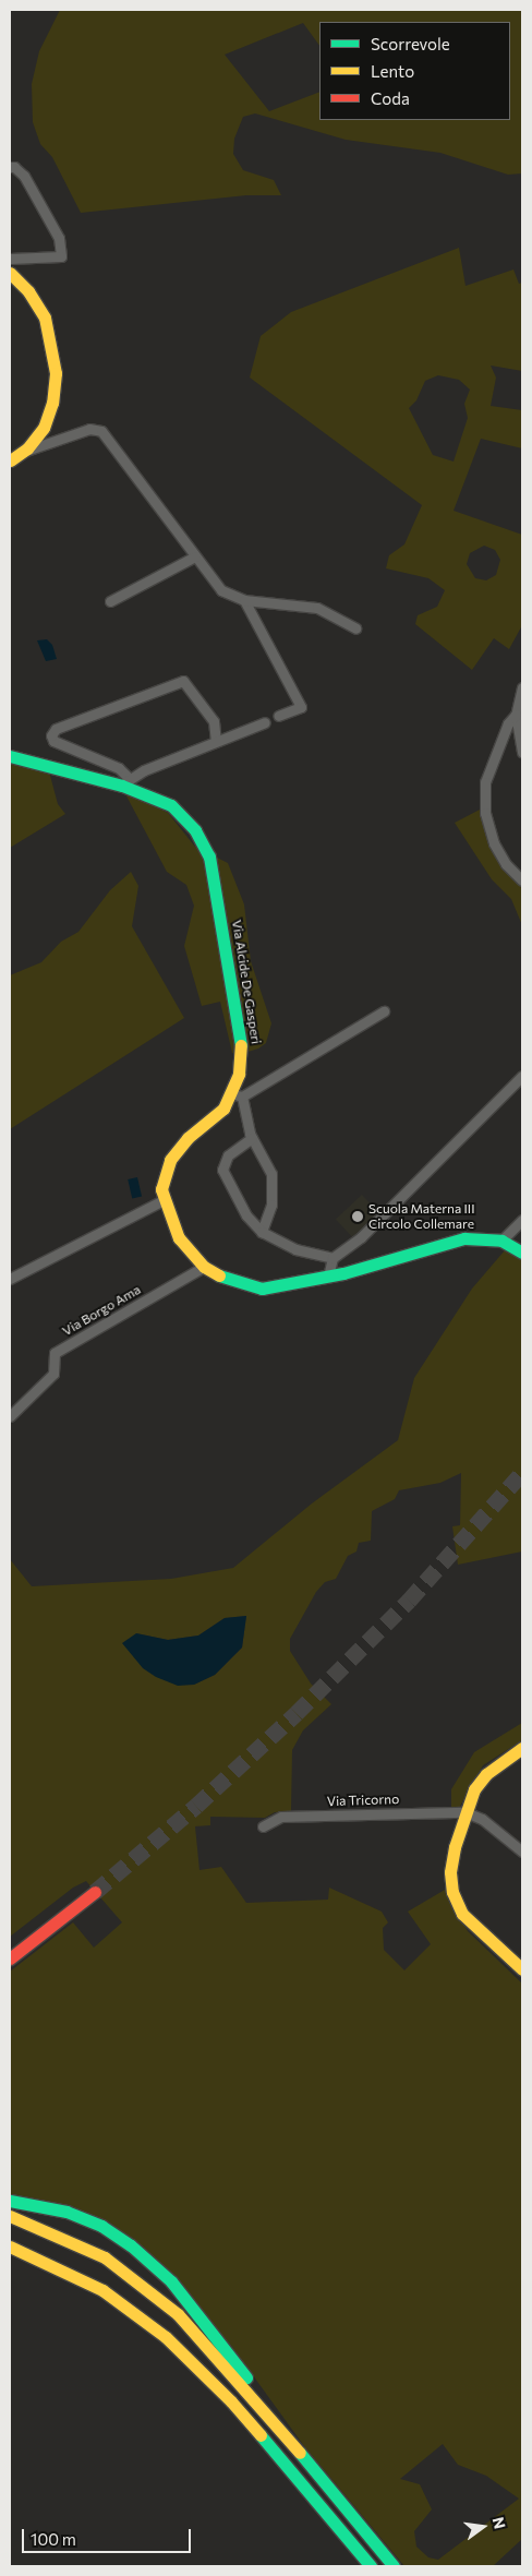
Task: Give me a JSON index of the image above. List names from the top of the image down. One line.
{"streets":{"main road":["Via Alcide De Gasperi"],"street":["Via Borgo Ama","Via Tricorno"]},"crossings":[["Via Alcide De Gasperi","Via Borgo Ama"]],"places":["Scuola Materna III Circolo Collemare"],"legend":["Scorrevole","Lento","Coda"],"scale_bar":"100 m","north":"right"}
